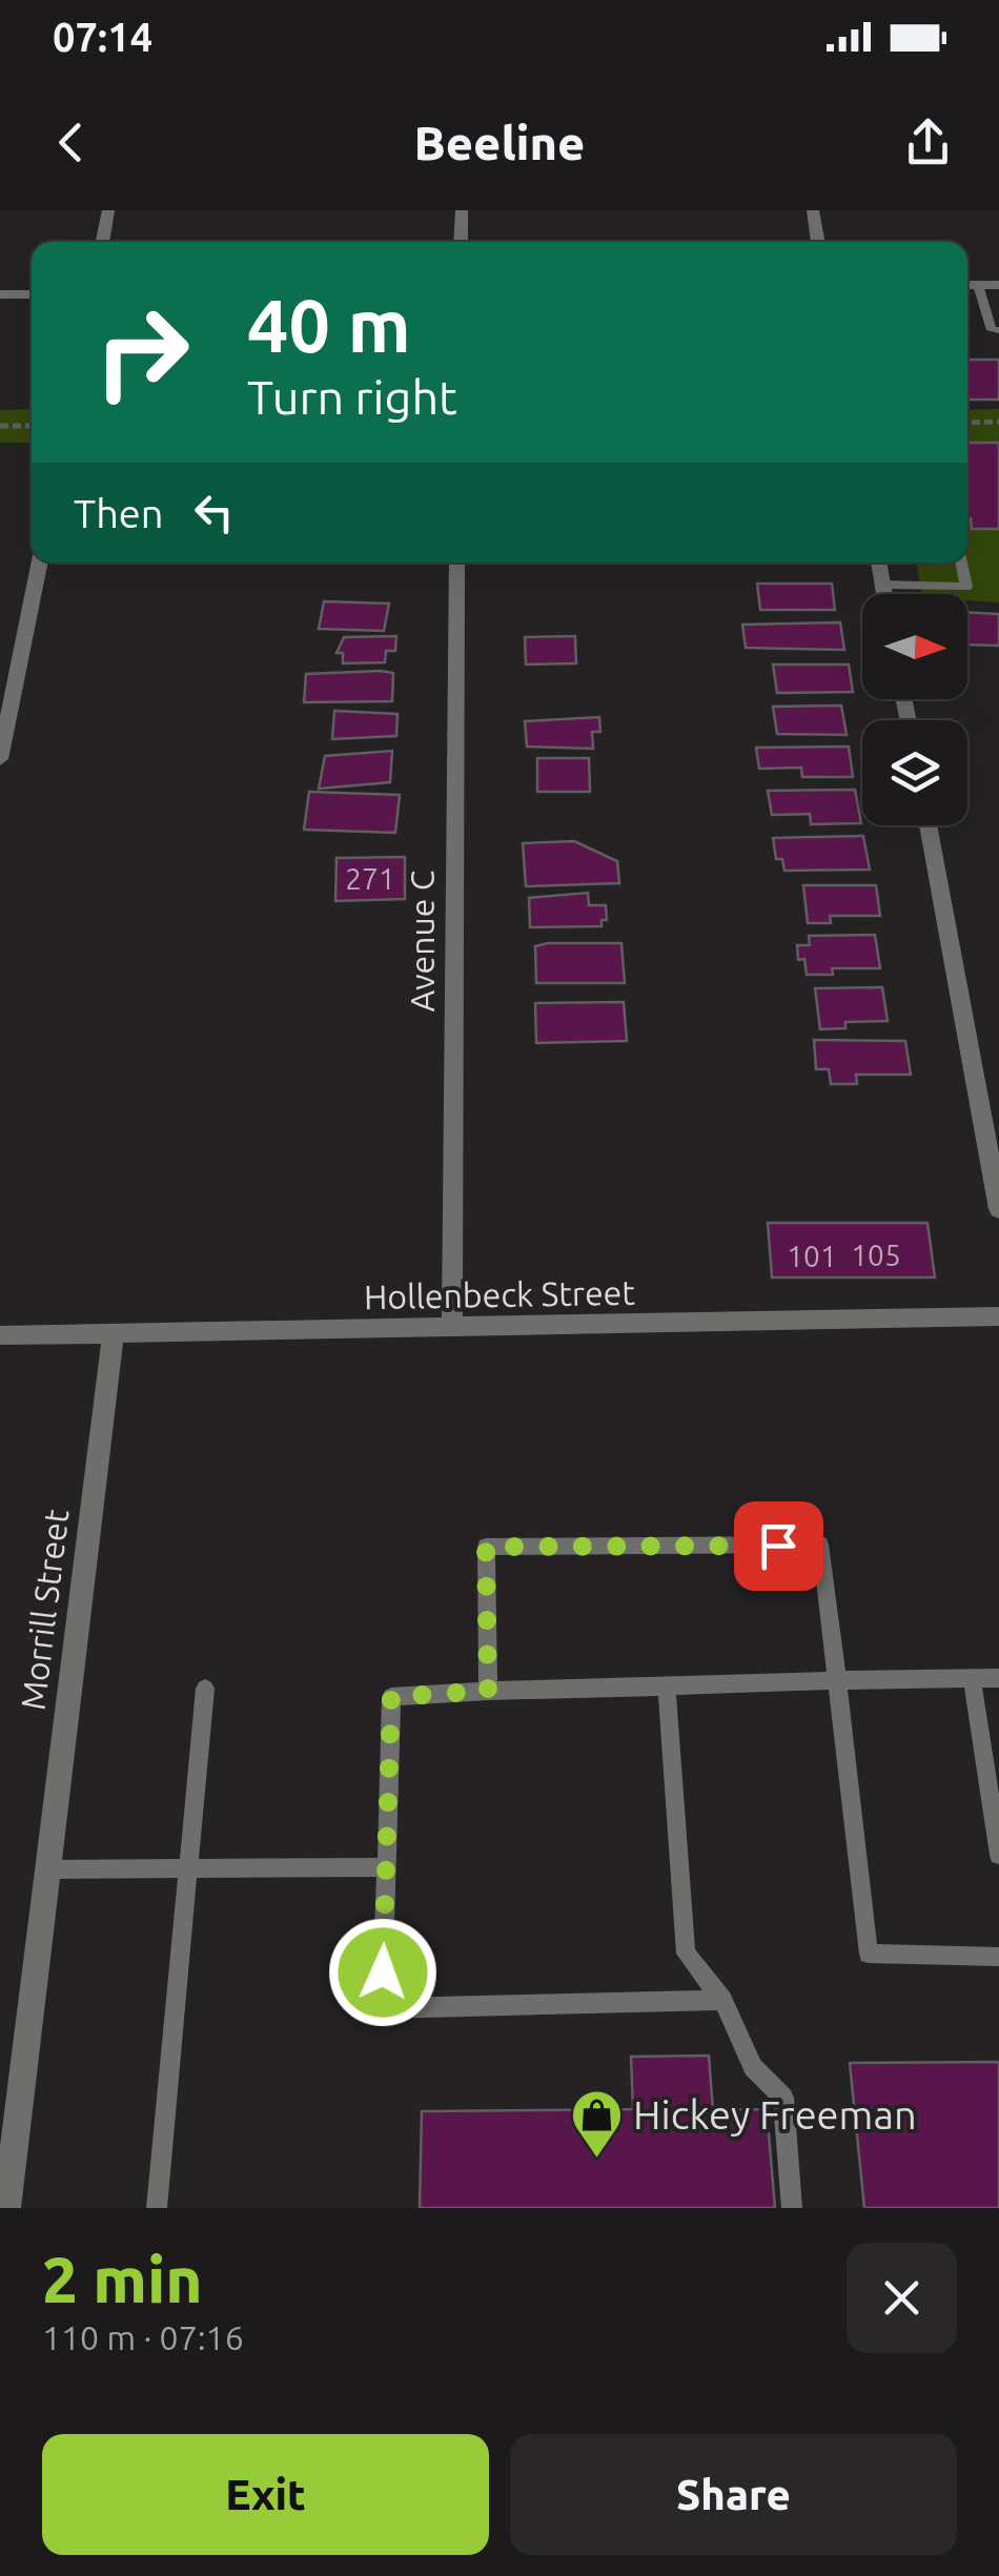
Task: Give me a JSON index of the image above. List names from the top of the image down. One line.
{"streets":{"street":["Avenue C","Hollenbeck Street","Morrill Street"]},"crossings":[["Avenue C","Hollenbeck Street"],["Hollenbeck Street","Morrill Street"]],"places":{"shop":["Hickey Freeman"]},"house_numbers":["271","105","101"],"north":"right","page":{"status":"07:14","header":"Beeline","turn":["40 m","Turn right"],"then":"Then","heading":["2 min","110 m · 07:16"],"buttons":["Exit","Share"]}}
